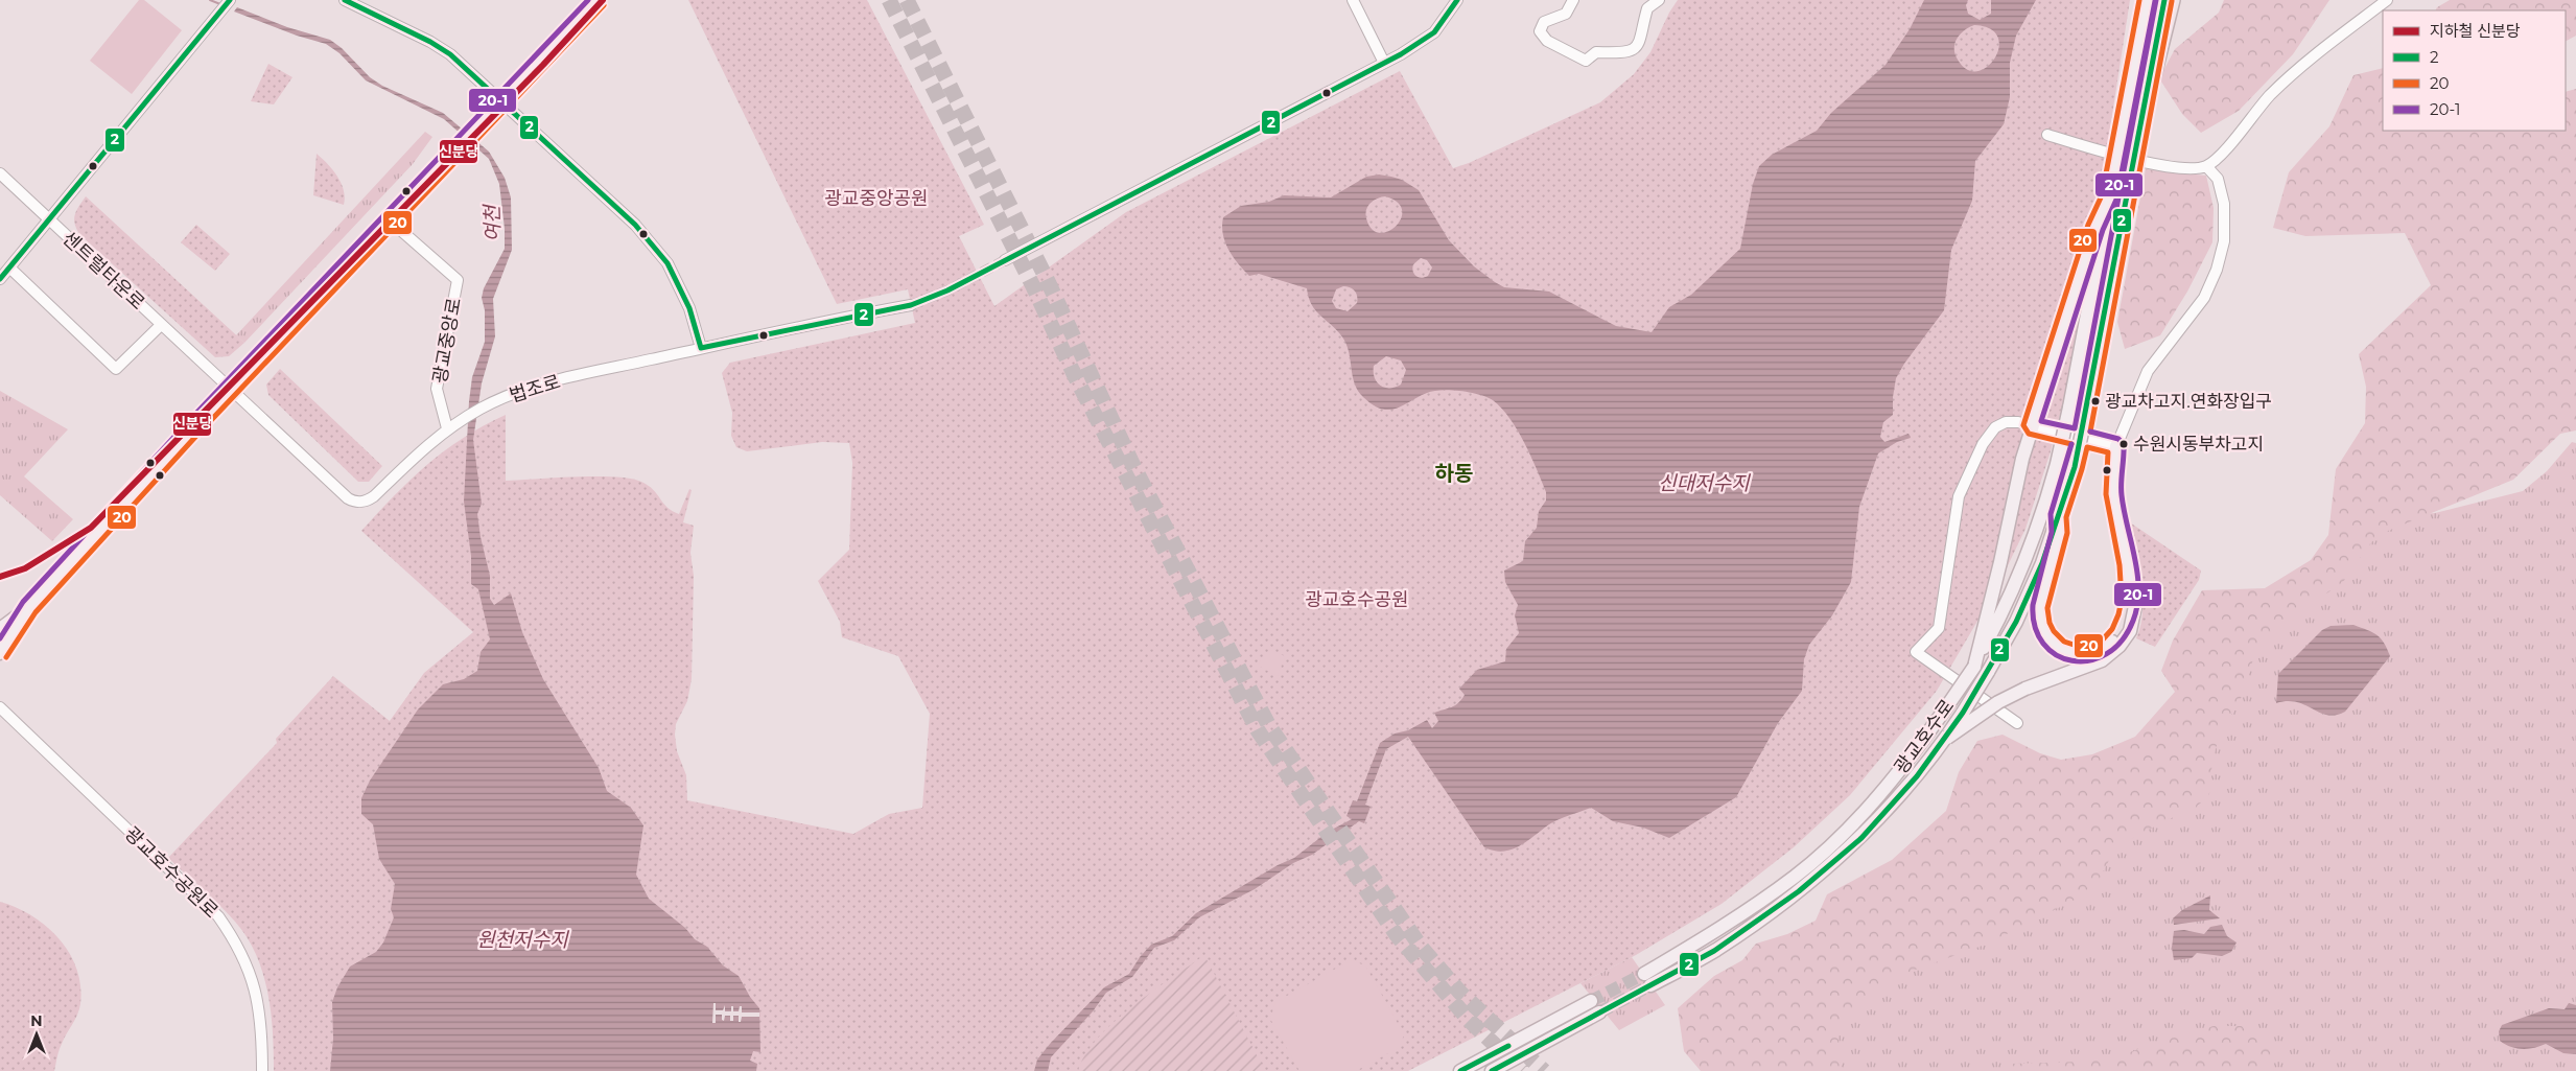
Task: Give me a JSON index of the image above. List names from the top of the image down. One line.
{"streets":{"main road":["광교호수로"],"street":["센트럴타운로","광교중앙로","법조로","광교호수공원로"]},"crossings":[["센트럴타운로","법조로"],["광교중앙로","법조로"]],"districts":["하동"],"water":["여천","신대저수지","원천저수지"],"parks":["광교중앙공원","광교호수공원"],"places":["광교차고지.연화장입구","수원시동부차고지"],"lines":["metro line 신분당","transit line 2","transit line 20","transit line 20-1"],"legend":["지하철 신분당","2","20","20-1"],"north":"top"}
